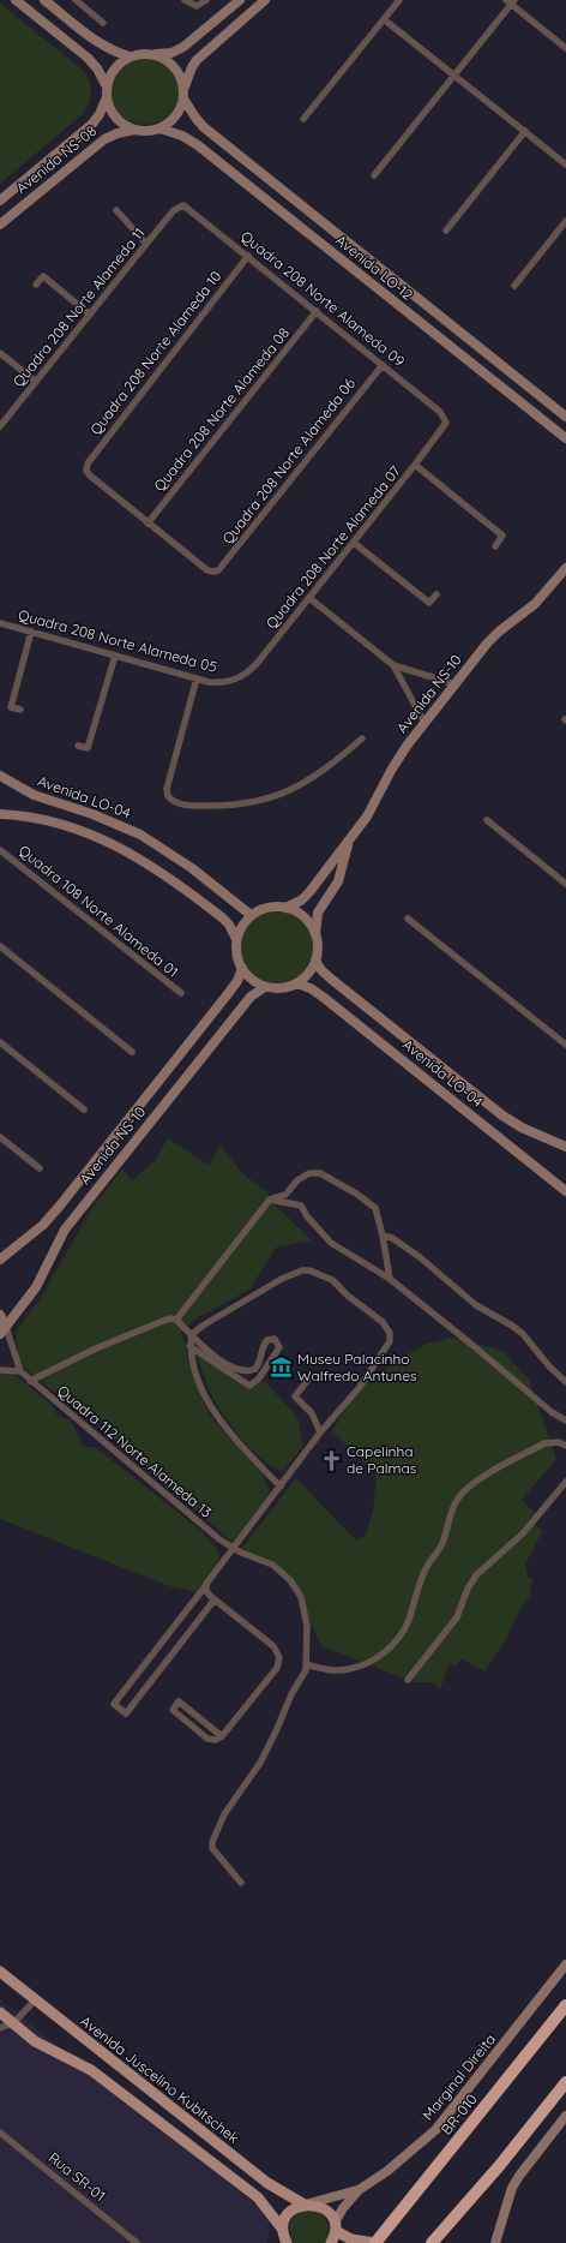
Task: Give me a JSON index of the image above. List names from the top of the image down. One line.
{"streets":{"highway":["BR-010"],"main road":["Avenida Juscelino Kubitschek"],"street":["Avenida NS-08","Avenida LO-12","Quadra 208 Norte Alameda 09","Quadra 208 Norte Alameda 11","Quadra 208 Norte Alameda 10","Quadra 208 Norte Alameda 08","Quadra 208 Norte Alameda 06","Quadra 208 Norte Alameda 07","Quadra 208 Norte Alameda 05","Avenida NS-10","Avenida LO-04","Quadra 108 Norte Alameda 01","Quadra 112 Norte Alameda 13","Marginal Direita","Rua SR-01"]},"crossings":[["Avenida NS-08","Avenida LO-12"],["Quadra 208 Norte Alameda 09","Quadra 208 Norte Alameda 11"],["Quadra 208 Norte Alameda 09","Quadra 208 Norte Alameda 10"],["Quadra 208 Norte Alameda 09","Quadra 208 Norte Alameda 08"],["Quadra 208 Norte Alameda 09","Quadra 208 Norte Alameda 06"],["Quadra 208 Norte Alameda 09","Quadra 208 Norte Alameda 07"],["Quadra 208 Norte Alameda 10","Quadra 208 Norte Alameda 08"],["Quadra 208 Norte Alameda 10","Quadra 208 Norte Alameda 06"],["Quadra 208 Norte Alameda 08","Quadra 208 Norte Alameda 06"],["Quadra 208 Norte Alameda 07","Quadra 208 Norte Alameda 05"],["Avenida NS-10","Avenida LO-04"],["Avenida Juscelino Kubitschek","BR-010"]],"places":{"museum":["Museu Palacinho Walfredo Antunes"],"church":["Capelinha de Palmas"]}}
